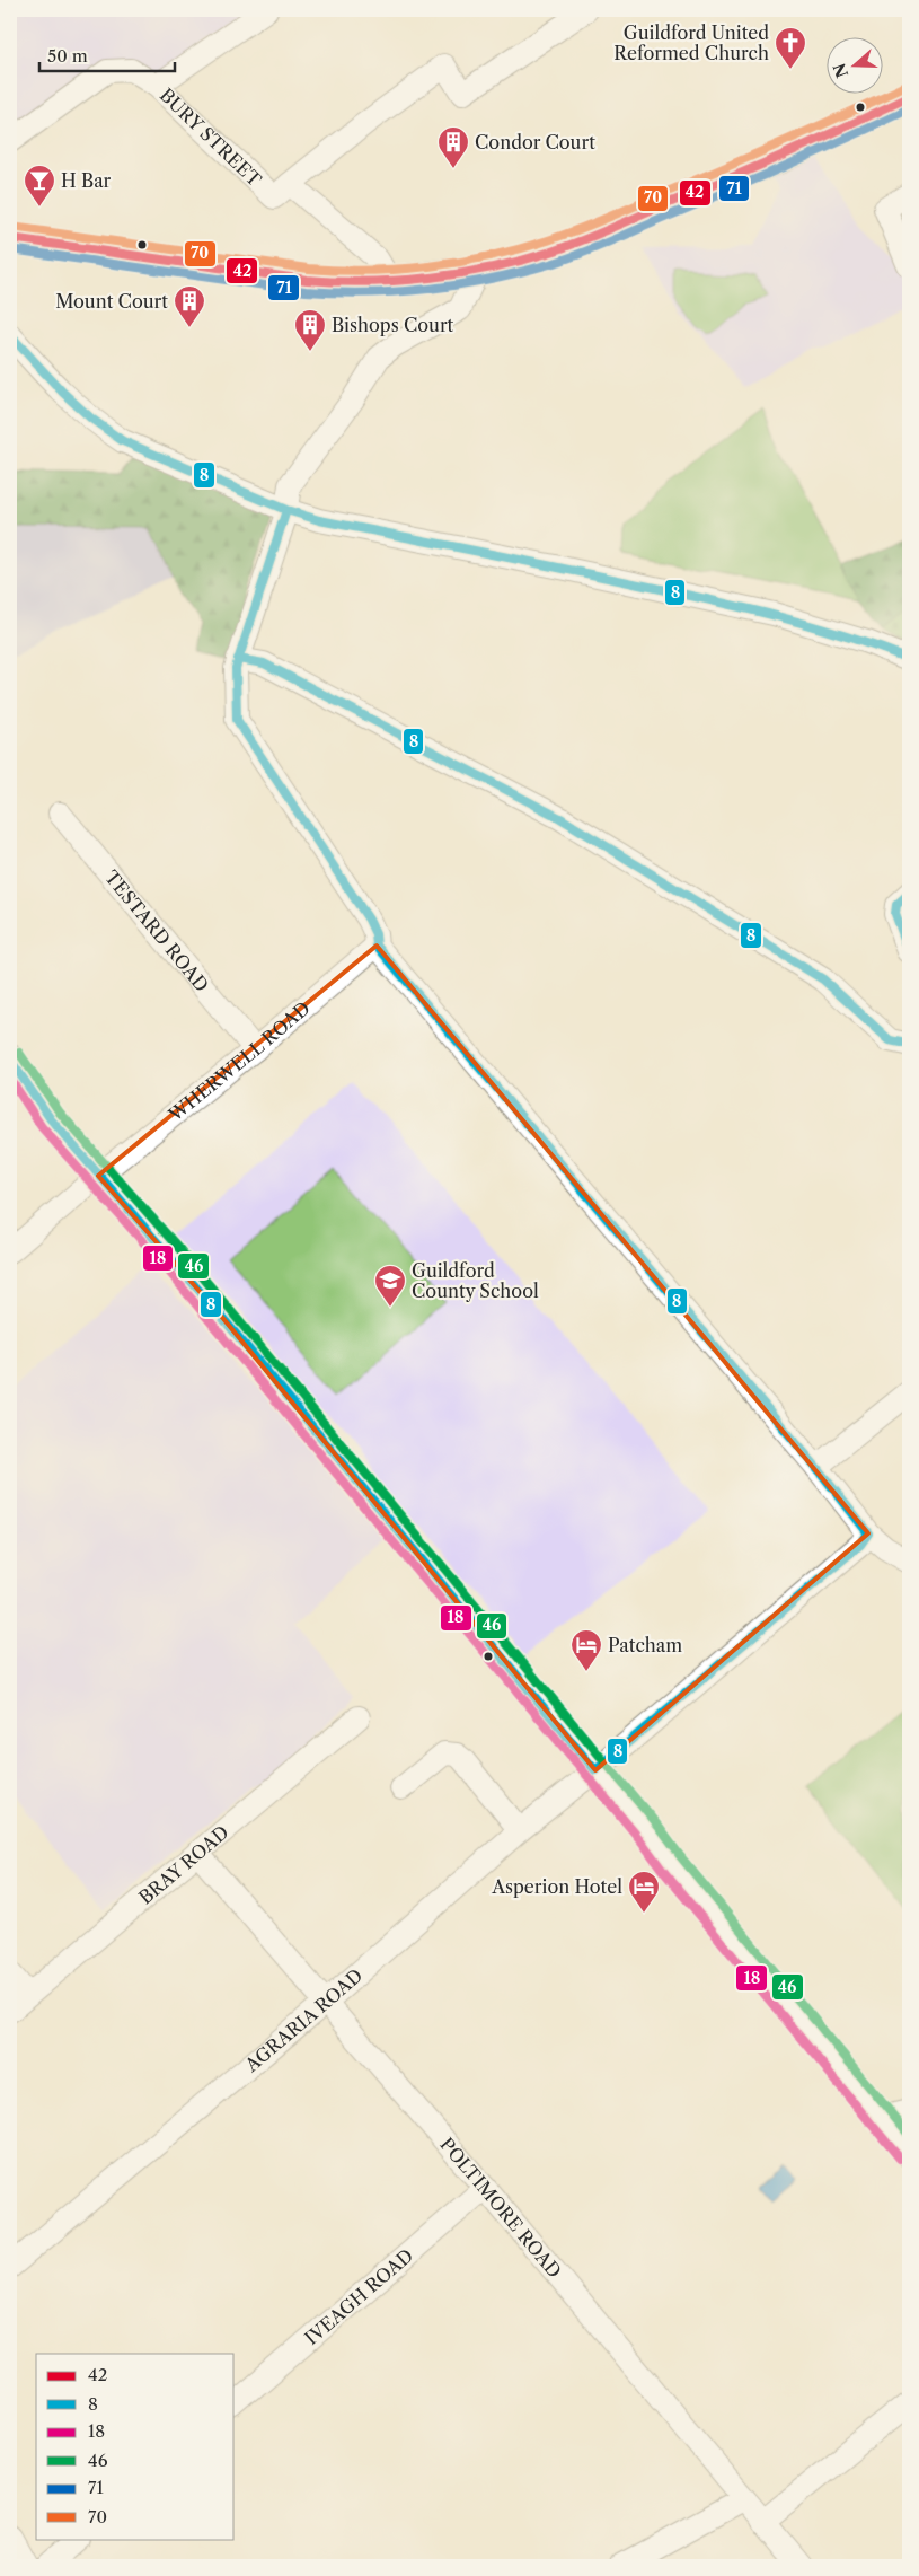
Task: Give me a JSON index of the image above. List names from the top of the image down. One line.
{"streets":{"street":["BURY STREET","TESTARD ROAD","WHERWELL ROAD","BRAY ROAD","AGRARIA ROAD","POLTIMORE ROAD","IVEAGH ROAD"]},"crossings":[["TESTARD ROAD","WHERWELL ROAD"],["BRAY ROAD","POLTIMORE ROAD"],["AGRARIA ROAD","POLTIMORE ROAD"],["POLTIMORE ROAD","IVEAGH ROAD"]],"places":{"church":["Guildford United Reformed Church"],"building":["Condor Court","Mount Court","Bishops Court"],"bar":["H Bar"],"school or university":["Guildford County School"],"hotel":["Patcham","Asperion Hotel"]},"lines":["transit line 70","transit line 42","transit line 71","transit line 8","transit line 46","transit line 18"],"legend":["42","8","18","46","71","70"],"scale_bar":"50 m","north":"left"}
